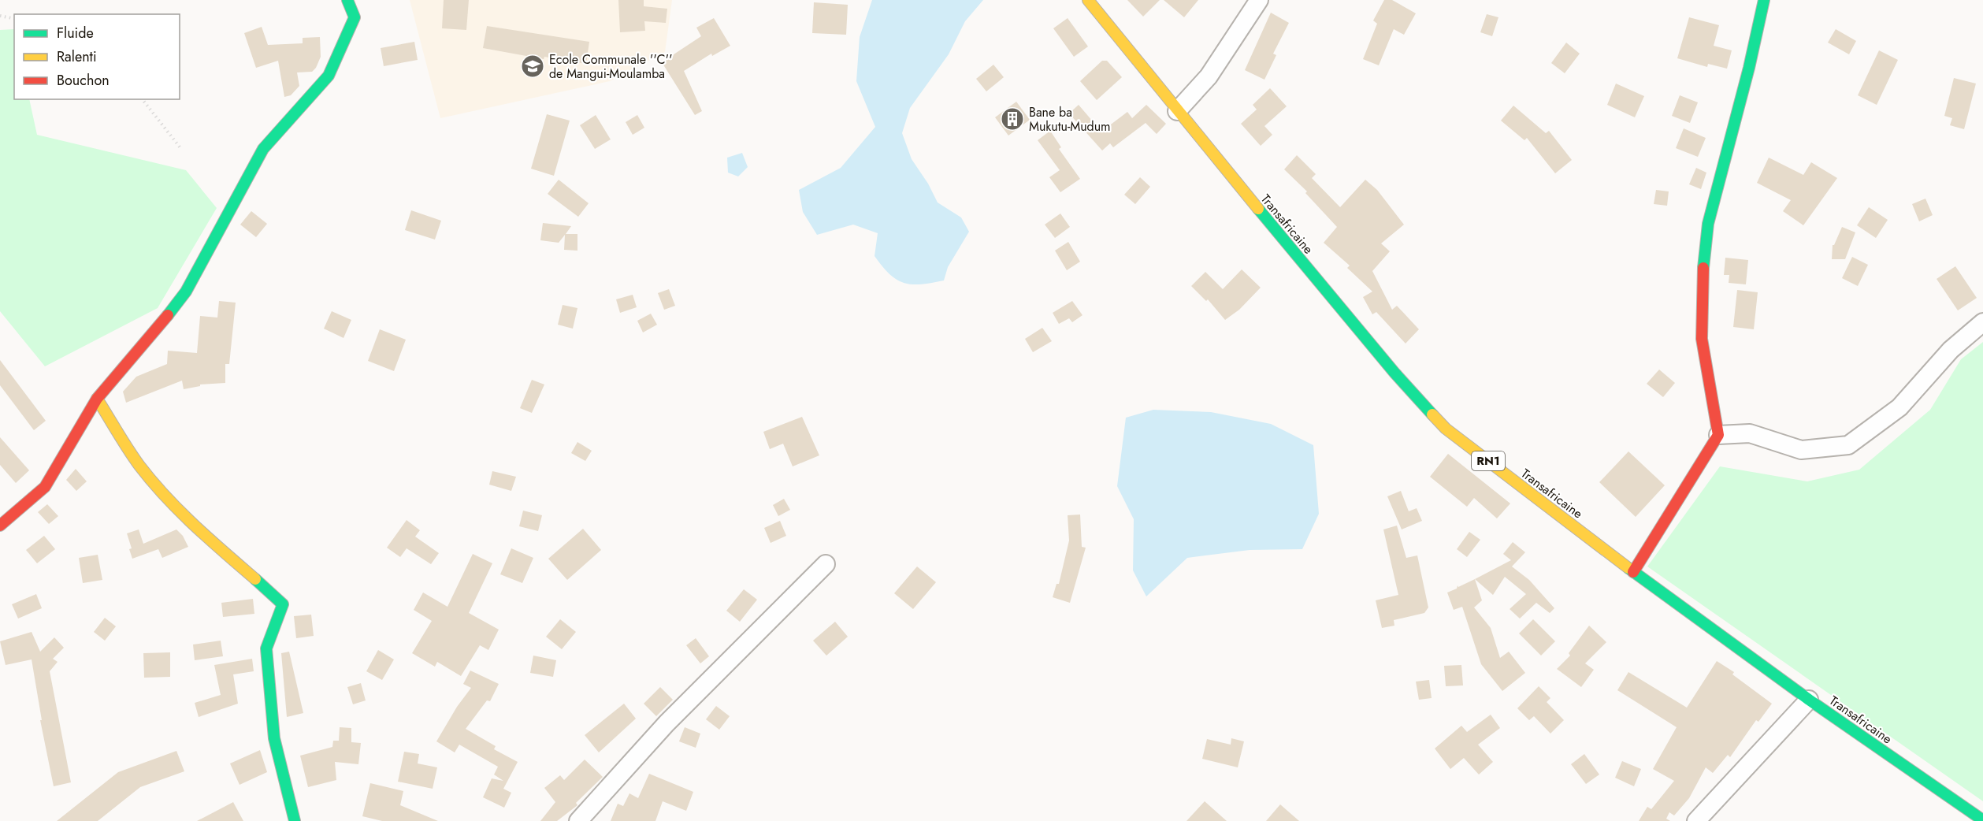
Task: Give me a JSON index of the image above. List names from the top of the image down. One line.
{"streets":{"main road":["Transafricaine","RN1"]},"places":{"school or university":["Ecole Communale ''C'' de Mangui-Moulamba"],"building":["Bane ba Mukutu-Mudum"]},"legend":["Fluide","Ralenti","Bouchon"]}
